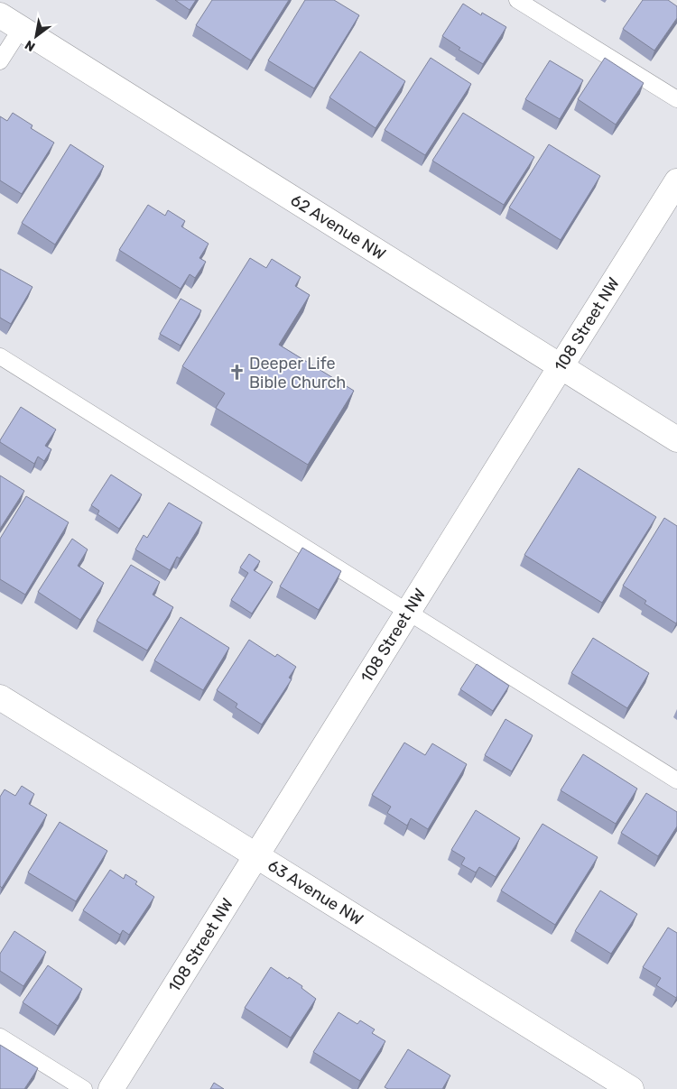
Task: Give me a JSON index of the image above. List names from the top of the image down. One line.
{"streets":{"street":["62 Avenue NW","108 Street NW","63 Avenue NW"]},"crossings":[["62 Avenue NW","108 Street NW"],["108 Street NW","63 Avenue NW"]],"places":{"church":["Deeper Life Bible Church"]},"north":"bottom left"}
